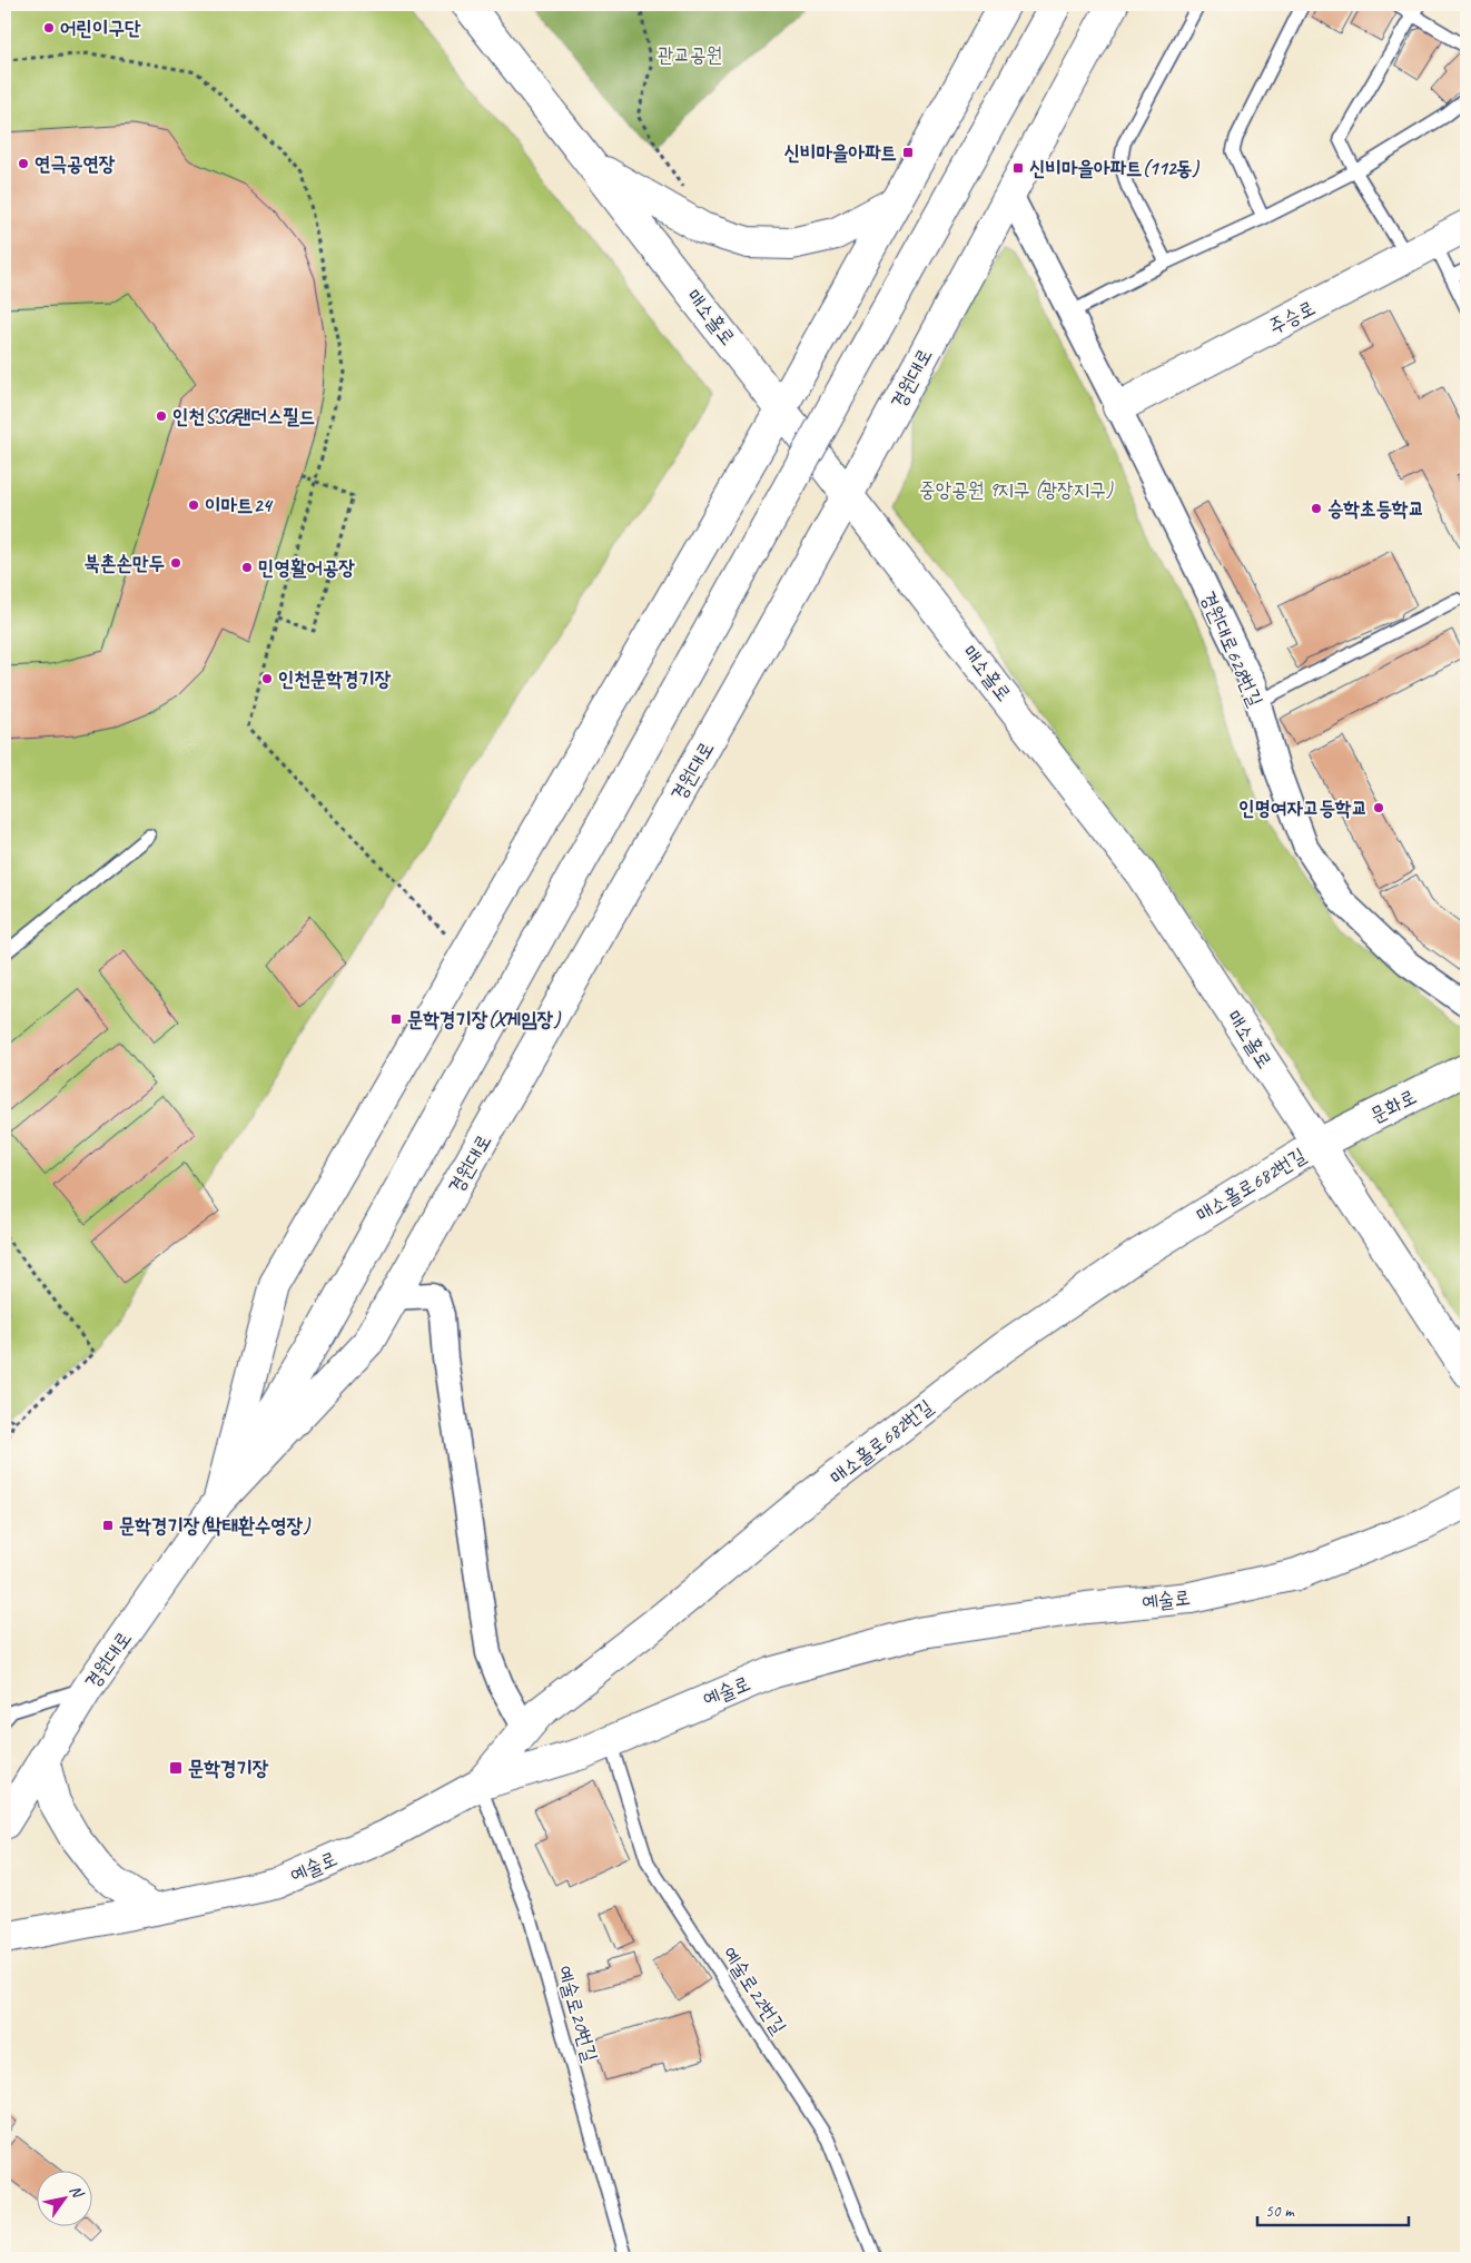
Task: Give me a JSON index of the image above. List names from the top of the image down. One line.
{"streets":{"main road":["매소홀로","주승로","경원대로","문화로","매소홀로682번길","예술로"],"street":["경원대로628번길"],"lane":["예술로22번길","예술로20번길"]},"crossings":[["매소홀로","경원대로"],["매소홀로","문화로"],["매소홀로","매소홀로682번길"],["주승로","경원대로628번길"],["경원대로","경원대로628번길"],["문화로","매소홀로682번길"],["매소홀로682번길","예술로"],["매소홀로682번길","예술로20번길"],["예술로","예술로22번길"],["예술로","예술로20번길"]],"parks":["관교공원","중앙공원 9지구 (광장지구)"],"places":{"other":["어린이구단","연극공연장","인천SSG랜더스필드","이마트24","승학초등학교","북촌손만두","민영활어공장","인천문학경기장","인명여자고등학교"],"transit":["신비마을아파트","신비마을아파트(112동)","문학경기장(X게임장)","문학경기장(박태환수영장)","문학경기장"]},"scale_bar":"50 m","north":"top right"}
